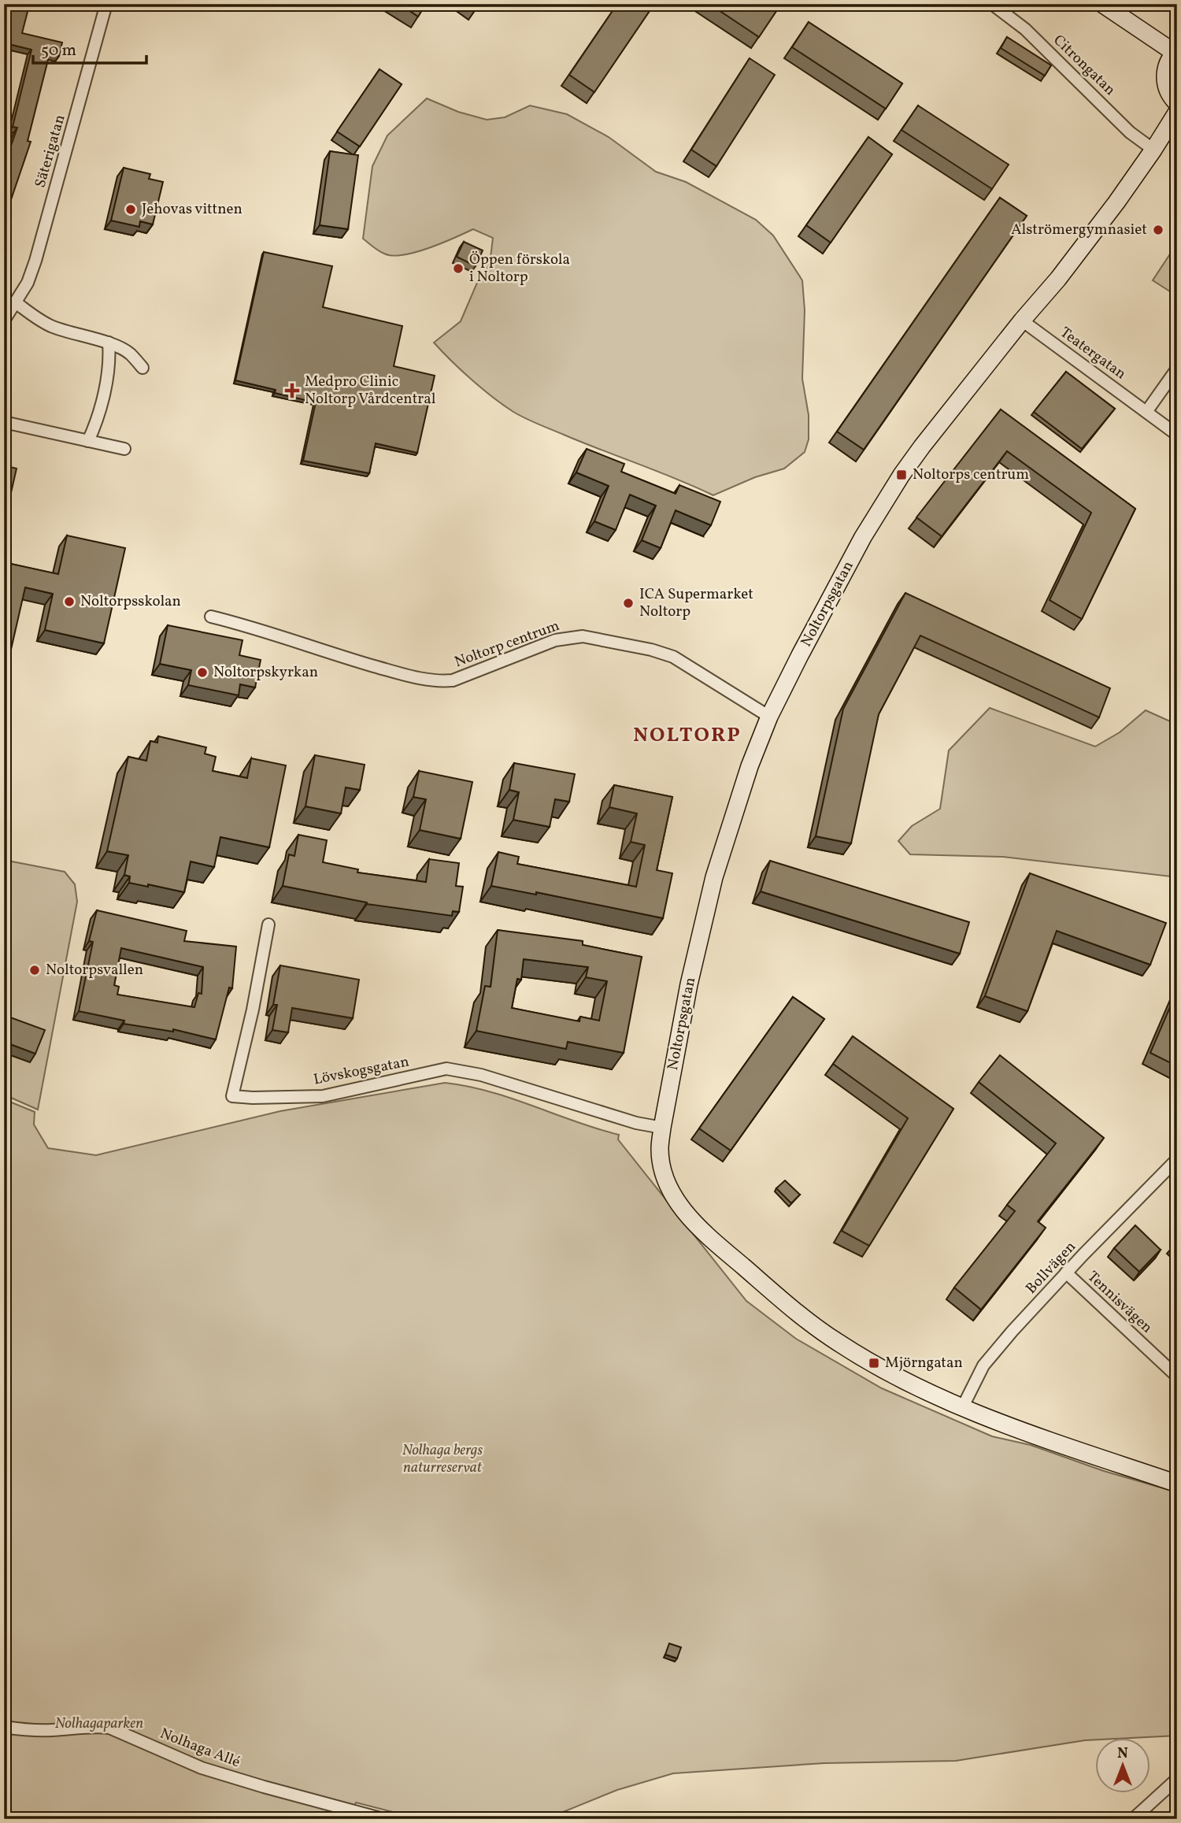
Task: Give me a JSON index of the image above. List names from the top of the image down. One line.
{"streets":{"street":["Citrongatan","Säterigatan","Teatergatan","Noltorpsgatan","Noltorp centrum","Lövskogsgatan","Bollvägen","Tennisvägen","Nolhaga Allé"]},"crossings":[["Citrongatan","Noltorpsgatan"],["Teatergatan","Noltorpsgatan"],["Noltorpsgatan","Noltorp centrum"],["Noltorpsgatan","Lövskogsgatan"],["Noltorpsgatan","Bollvägen"],["Bollvägen","Tennisvägen"]],"districts":["NOLTORP"],"parks":["Nolhaga bergs naturreservat","Nolhagaparken"],"places":{"other":["Jehovas vittnen","Alströmergymnasiet","Öppen förskola i Noltorp","Noltorpsskolan","ICA Supermarket Noltorp","Noltorpskyrkan","Noltorpsvallen"],"health":["Medpro Clinic Noltorp Vårdcentral"],"transit":["Noltorps centrum","Mjörngatan"]},"scale_bar":"50 m","north":"top"}
